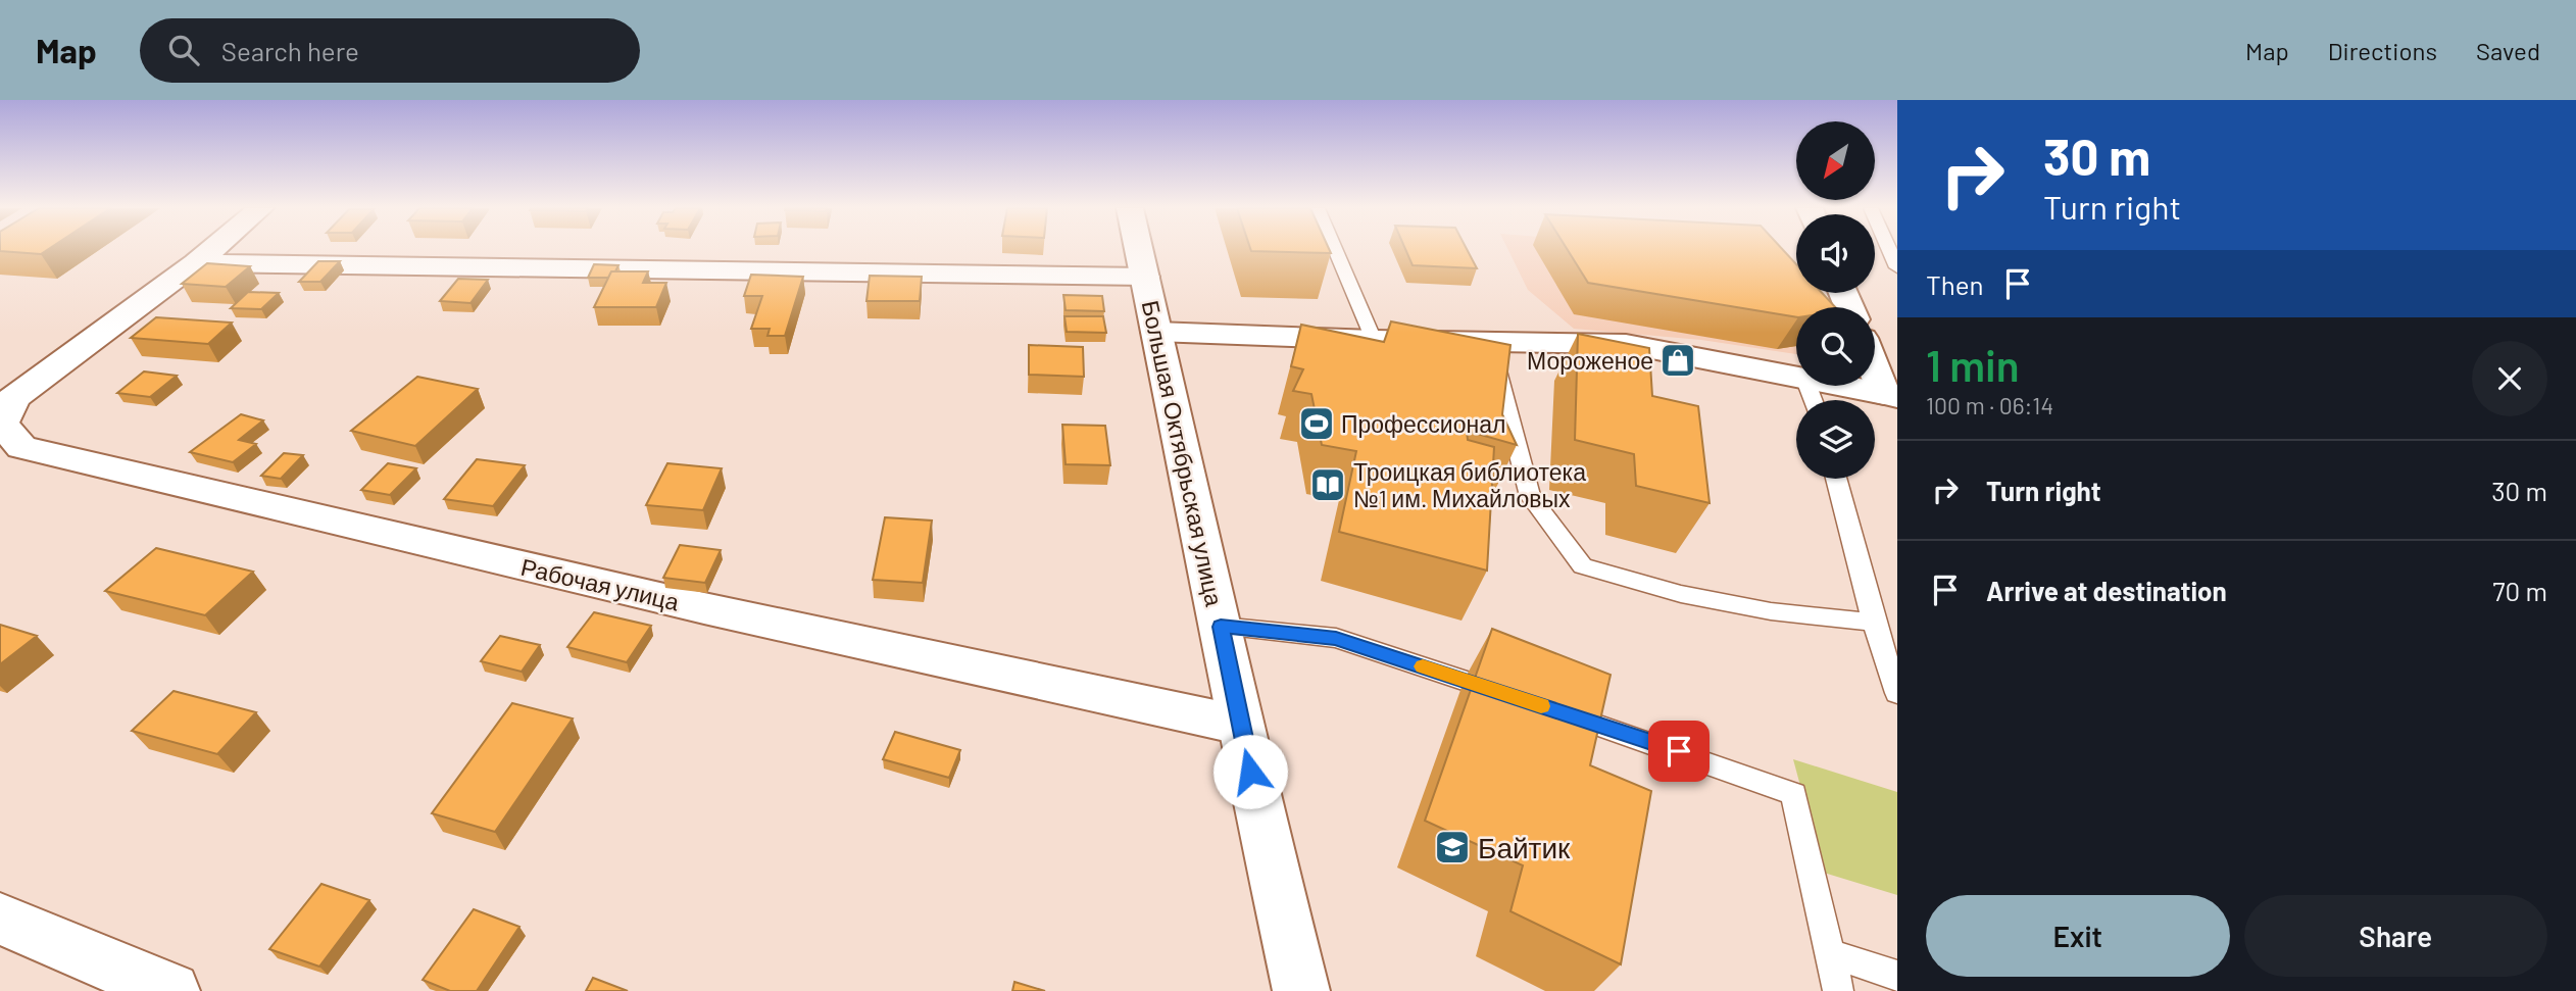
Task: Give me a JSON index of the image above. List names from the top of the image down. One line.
{"streets":{"street":["Большая Октябрьская улица","Рабочая улица"]},"crossings":[["Большая Октябрьская улица","Рабочая улица"]],"places":{"shop":["Мороженое"],"sports":["Профессионал"],"library":["Троицкая библиотека №1 им. Михайловых"],"school or university":["Байтик"]},"north":"bottom left","page":{"header":"Map","search":"Search here","nav":["Map","Directions","Saved"],"turn":["30 m","Turn right"],"then":"Then","heading":["1 min","100 m · 06:14"],"list":[{"name":"Turn right","value":"30 m"},{"name":"Arrive at destination","value":"70 m"}],"buttons":["Exit","Share"]}}
